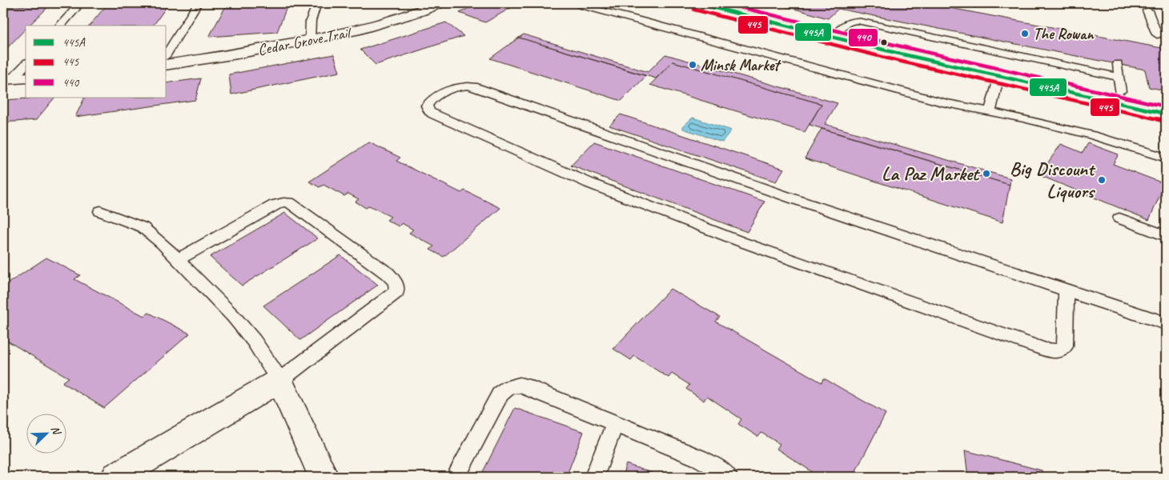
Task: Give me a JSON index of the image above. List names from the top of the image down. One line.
{"streets":{"street":["Cedar Grove Trail"]},"places":["The Rowan","Minsk Market","La Paz Market","Big Discount Liquors"],"lines":["transit line 445A","transit line 440","transit line 445"],"legend":["445A","445","440"],"north":"top right"}
